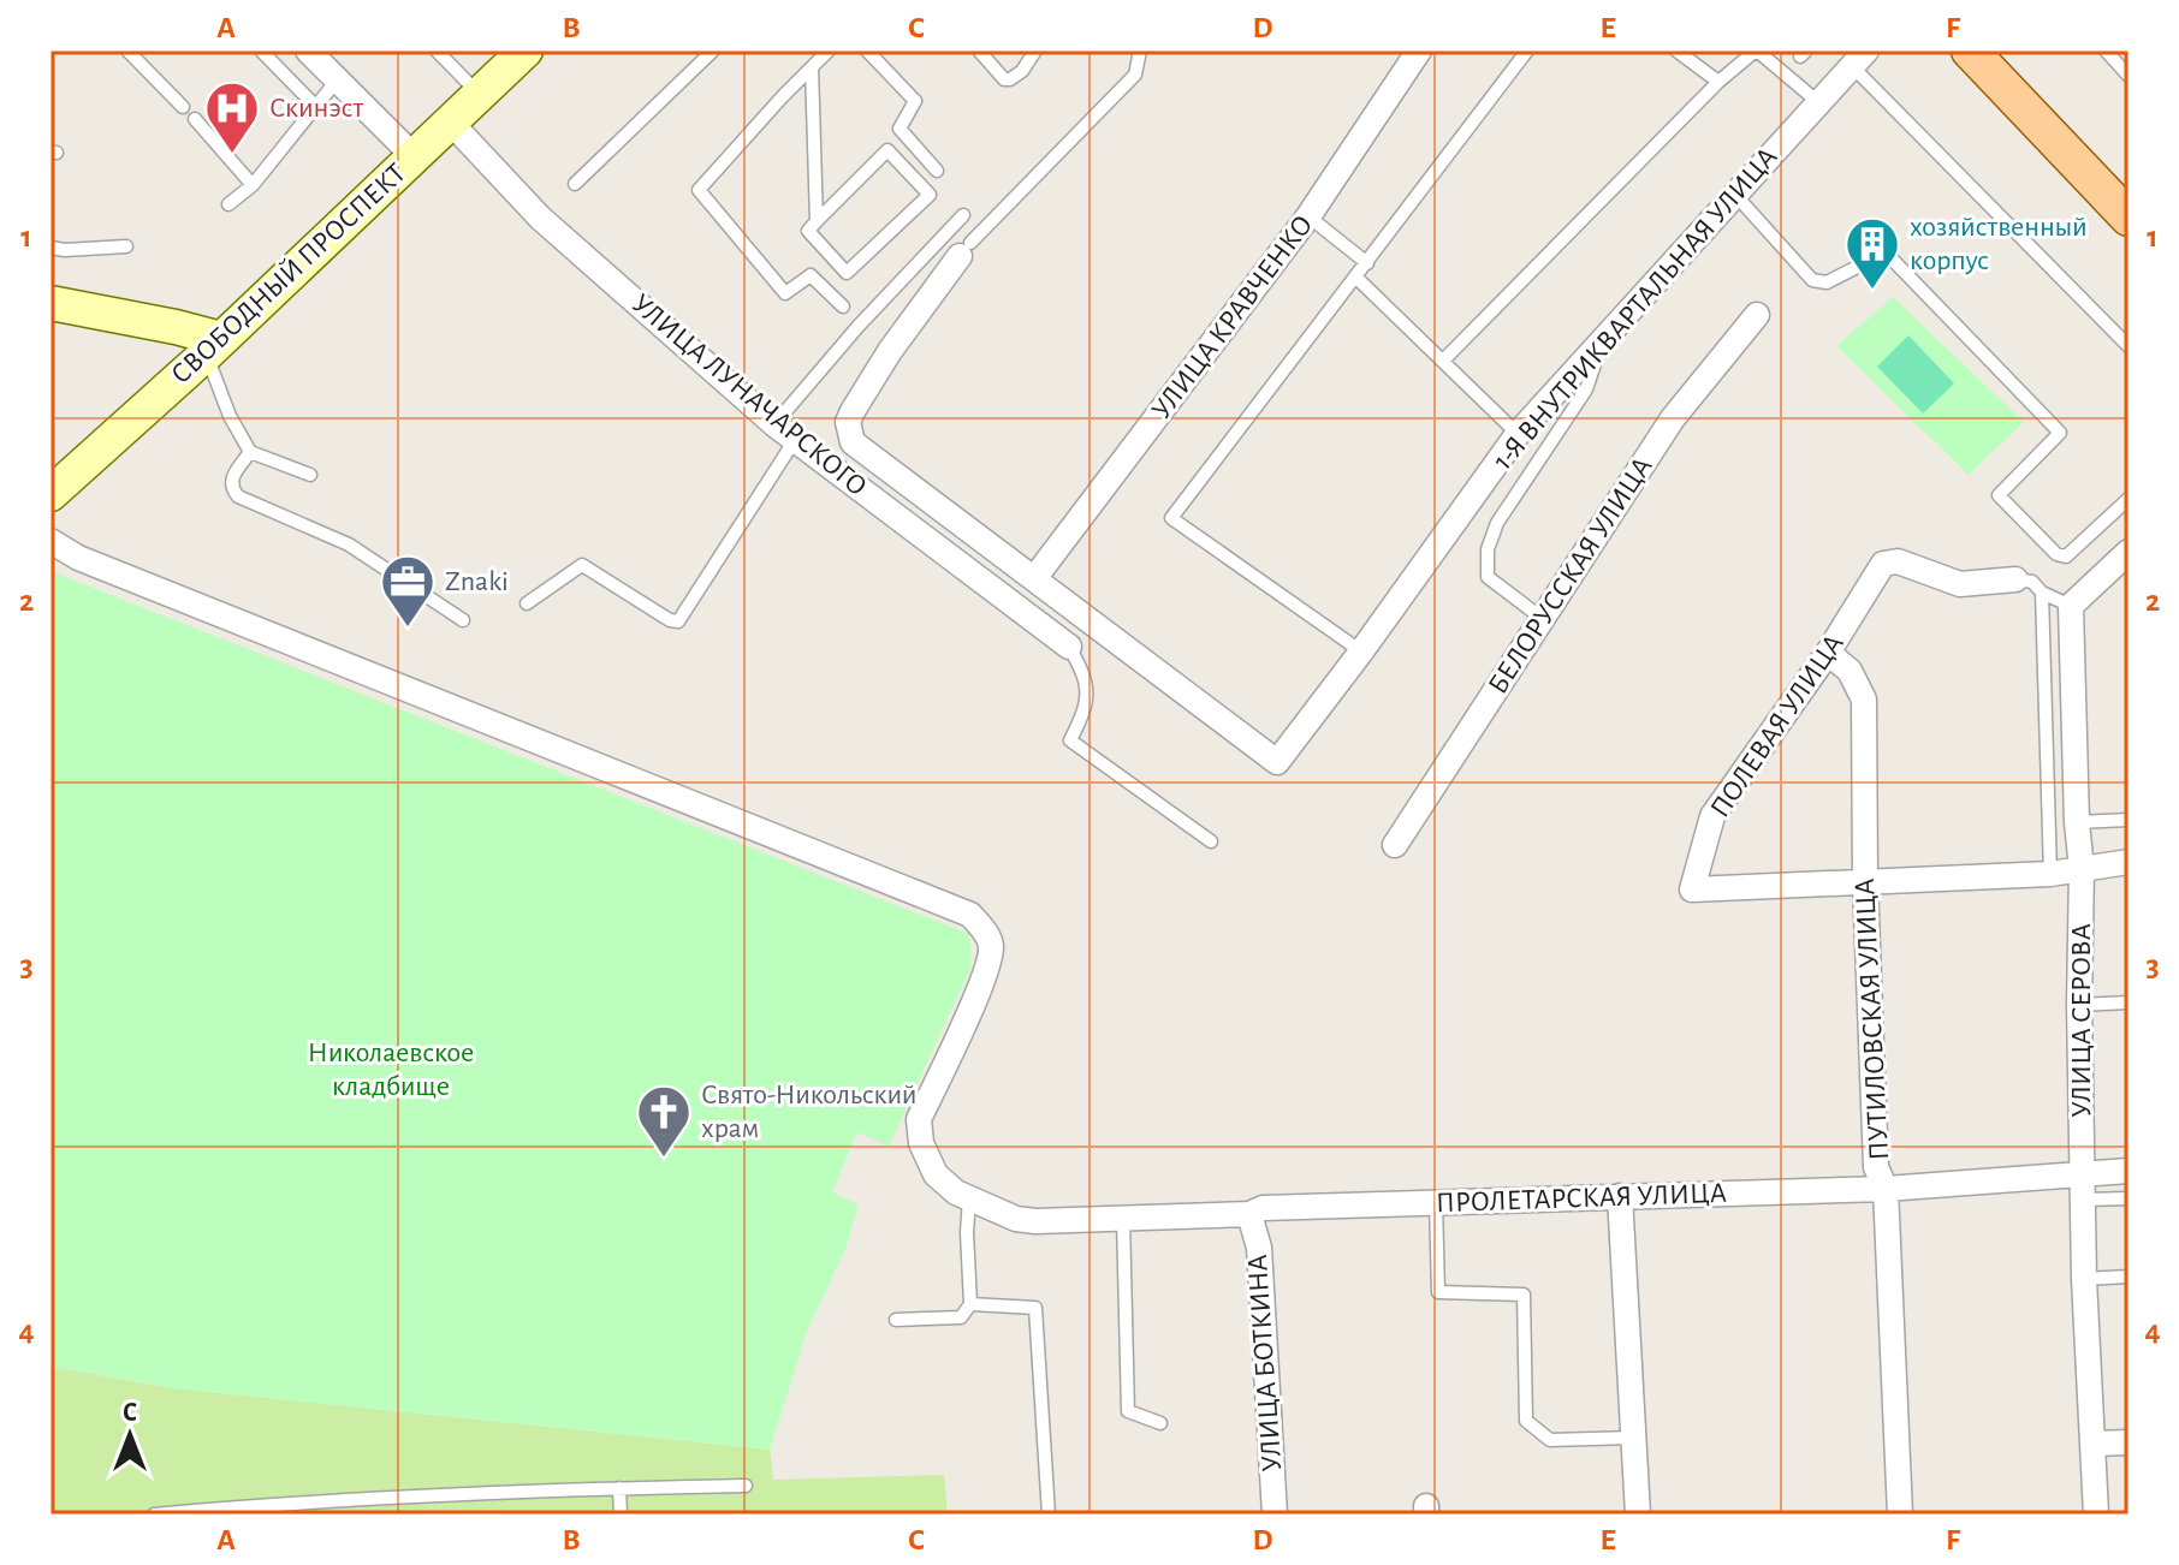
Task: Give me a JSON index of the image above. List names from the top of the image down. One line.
{"streets":{"main road":["СВОБОДНЫЙ ПРОСПЕКТ"],"street":["1-Я ВНУТРИКВАРТАЛЬНАЯ УЛИЦА","УЛИЦА КРАВЧЕНКО","УЛИЦА ЛУНАЧАРСКОГО","БЕЛОРУССКАЯ УЛИЦА","ПОЛЕВАЯ УЛИЦА","ПУТИЛОВСКАЯ УЛИЦА","УЛИЦА СЕРОВА","ПРОЛЕТАРСКАЯ УЛИЦА","УЛИЦА БОТКИНА"]},"crossings":[["СВОБОДНЫЙ ПРОСПЕКТ","УЛИЦА ЛУНАЧАРСКОГО"],["1-Я ВНУТРИКВАРТАЛЬНАЯ УЛИЦА","УЛИЦА ЛУНАЧАРСКОГО"],["УЛИЦА КРАВЧЕНКО","УЛИЦА ЛУНАЧАРСКОГО"],["ПОЛЕВАЯ УЛИЦА","ПУТИЛОВСКАЯ УЛИЦА"],["ПУТИЛОВСКАЯ УЛИЦА","ПРОЛЕТАРСКАЯ УЛИЦА"],["УЛИЦА СЕРОВА","ПРОЛЕТАРСКАЯ УЛИЦА"],["ПРОЛЕТАРСКАЯ УЛИЦА","УЛИЦА БОТКИНА"]],"parks":["Николаевское кладбище"],"places":{"hospital":["Скинэст"],"building":["хозяйственный корпус"],"office":["Znaki"],"church":["Свято-Никольский храм"]},"north":"top","grid":{"columns":["A","B","C","D","E","F"],"rows":["1","2","3","4"]}}
